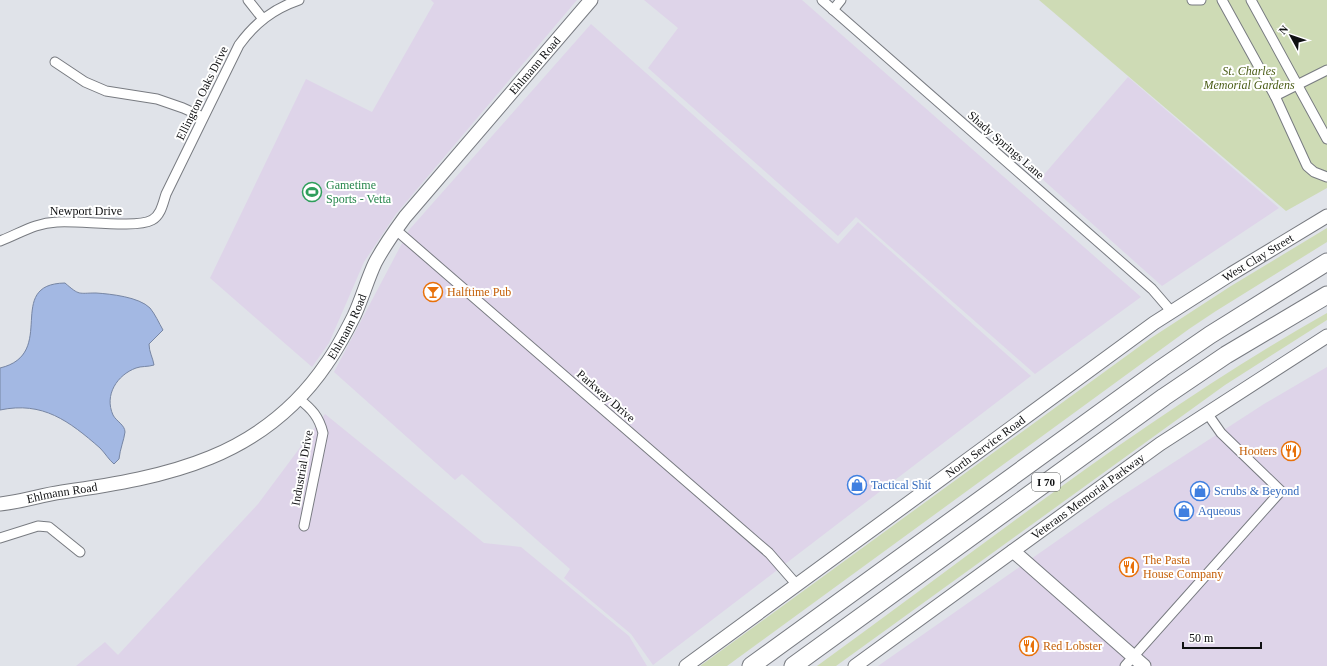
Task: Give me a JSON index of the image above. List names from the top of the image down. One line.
{"streets":{"highway":["I 70"],"street":["Ehlmann Road","Ellington Oaks Drive","Shady Springs Lane","Newport Drive","West Clay Street","Parkway Drive","North Service Road","Industrial Drive","Veterans Memorial Parkway"]},"crossings":[["Ehlmann Road","Parkway Drive"],["Ehlmann Road","Industrial Drive"],["Ellington Oaks Drive","Newport Drive"],["Shady Springs Lane","North Service Road"],["West Clay Street","North Service Road"],["Parkway Drive","North Service Road"]],"parks":["St. Charles Memorial Gardens"],"places":{"sports":["Gametime Sports - Vetta"],"bar":["Halftime Pub"],"restaurant":["Hooters","The Pasta House Company","Red Lobster"],"shop":["Tactical Shit","Scrubs & Beyond","Aqueous"]},"scale_bar":"50 m","north":"top left"}
